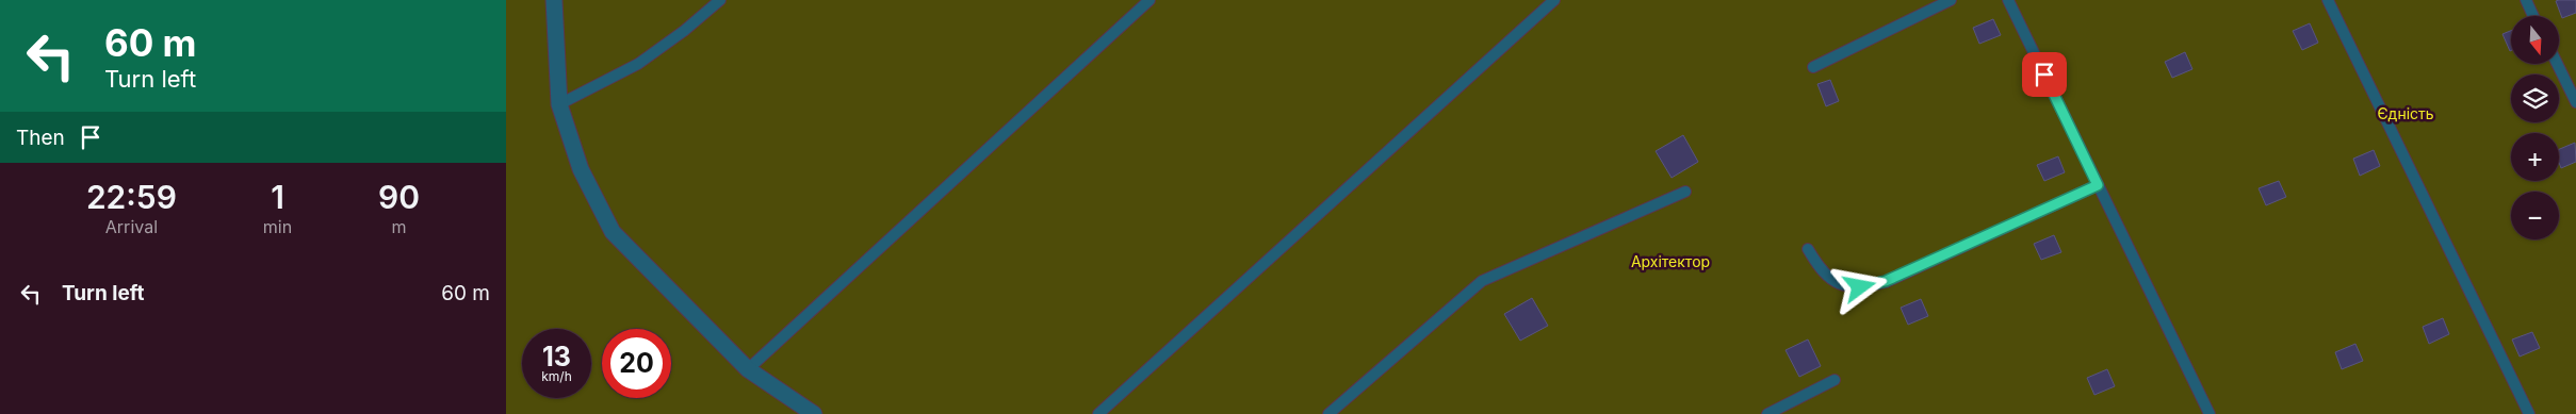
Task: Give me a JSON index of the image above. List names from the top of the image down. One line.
{"parks":["Єдність","Архітектор"],"north":"bottom","page":{"turn":["60 m","Turn left"],"map_buttons":["+","−"],"then":"Then","eta":["22:59","Arrival","1","min","90","m"],"list":[{"name":"Turn left","value":"60 m"}],"speed":"13 km/h","limit":"20"}}
